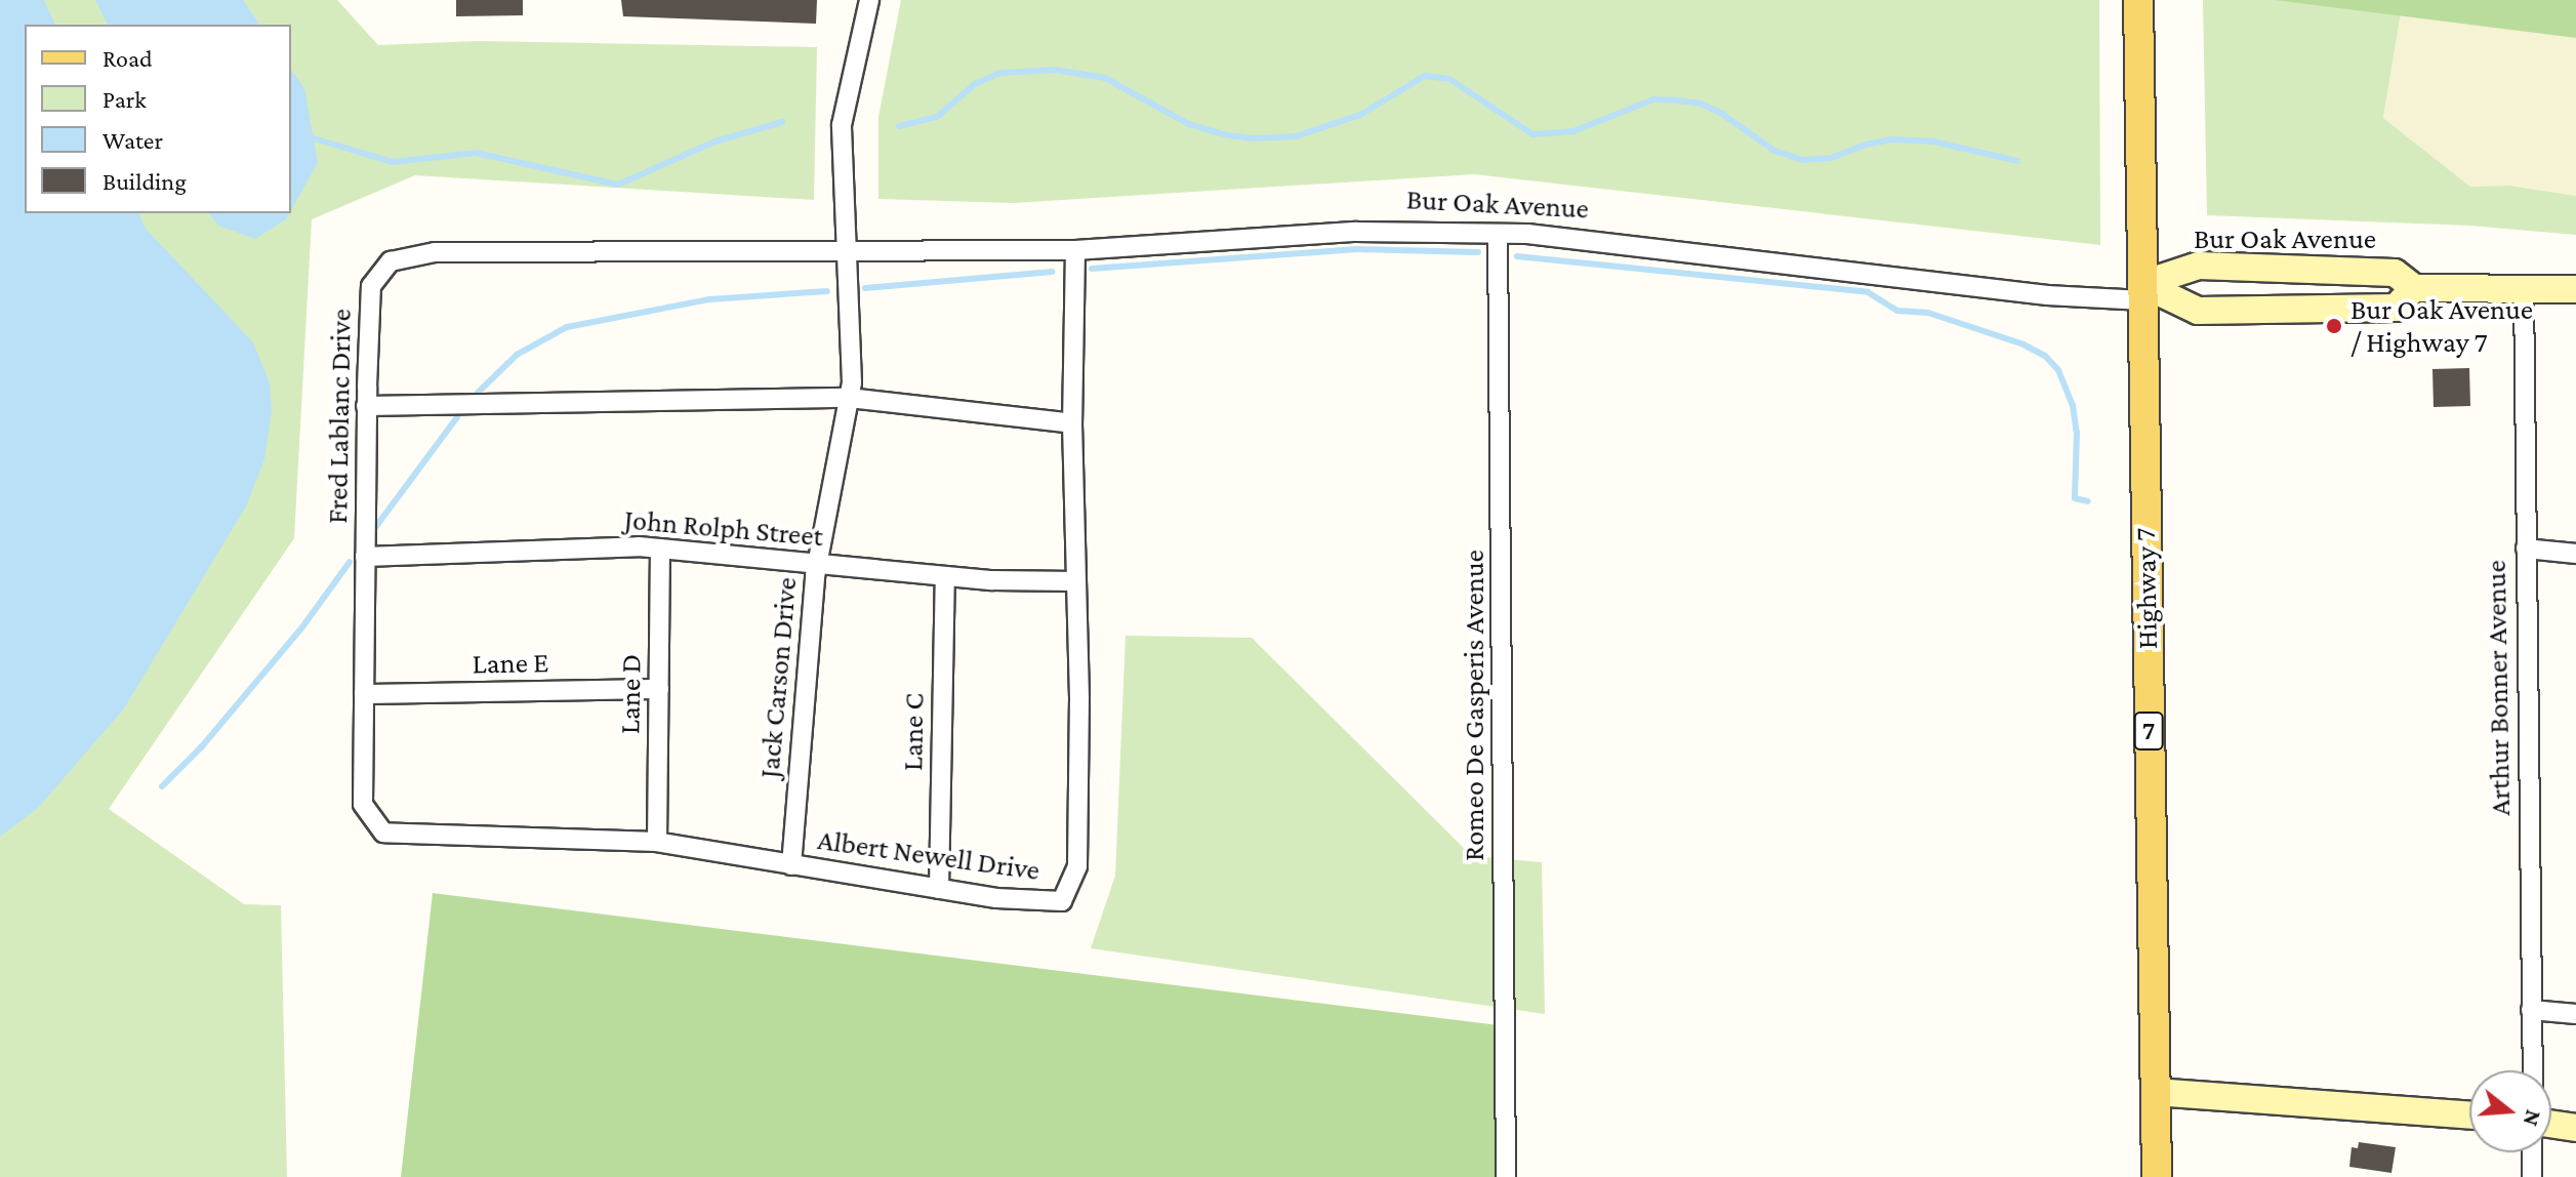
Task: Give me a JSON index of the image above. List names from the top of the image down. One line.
{"streets":{"main road":["Highway 7","7"],"street":["Bur Oak Avenue","Fred Lablanc Drive","John Rolph Street","Lane E","Jack Carson Drive","Arthur Bonner Avenue","Lane D","Romeo De Gasperis Avenue","Lane C","Albert Newell Drive"]},"crossings":[["Bur Oak Avenue","Fred Lablanc Drive"],["Bur Oak Avenue","Highway 7"],["Bur Oak Avenue","Jack Carson Drive"],["Bur Oak Avenue","Arthur Bonner Avenue"],["Bur Oak Avenue","Romeo De Gasperis Avenue"],["Bur Oak Avenue","Albert Newell Drive"],["Fred Lablanc Drive","John Rolph Street"],["Fred Lablanc Drive","Lane E"],["Fred Lablanc Drive","Jack Carson Drive"],["Fred Lablanc Drive","Albert Newell Drive"],["John Rolph Street","Jack Carson Drive"],["John Rolph Street","Lane D"],["John Rolph Street","Lane C"],["John Rolph Street","Albert Newell Drive"],["Lane E","Lane D"],["Jack Carson Drive","Albert Newell Drive"],["Lane D","Albert Newell Drive"],["Lane C","Albert Newell Drive"]],"places":["Bur Oak Avenue / Highway 7"],"legend":["Road","Park","Water","Building"],"north":"right"}
